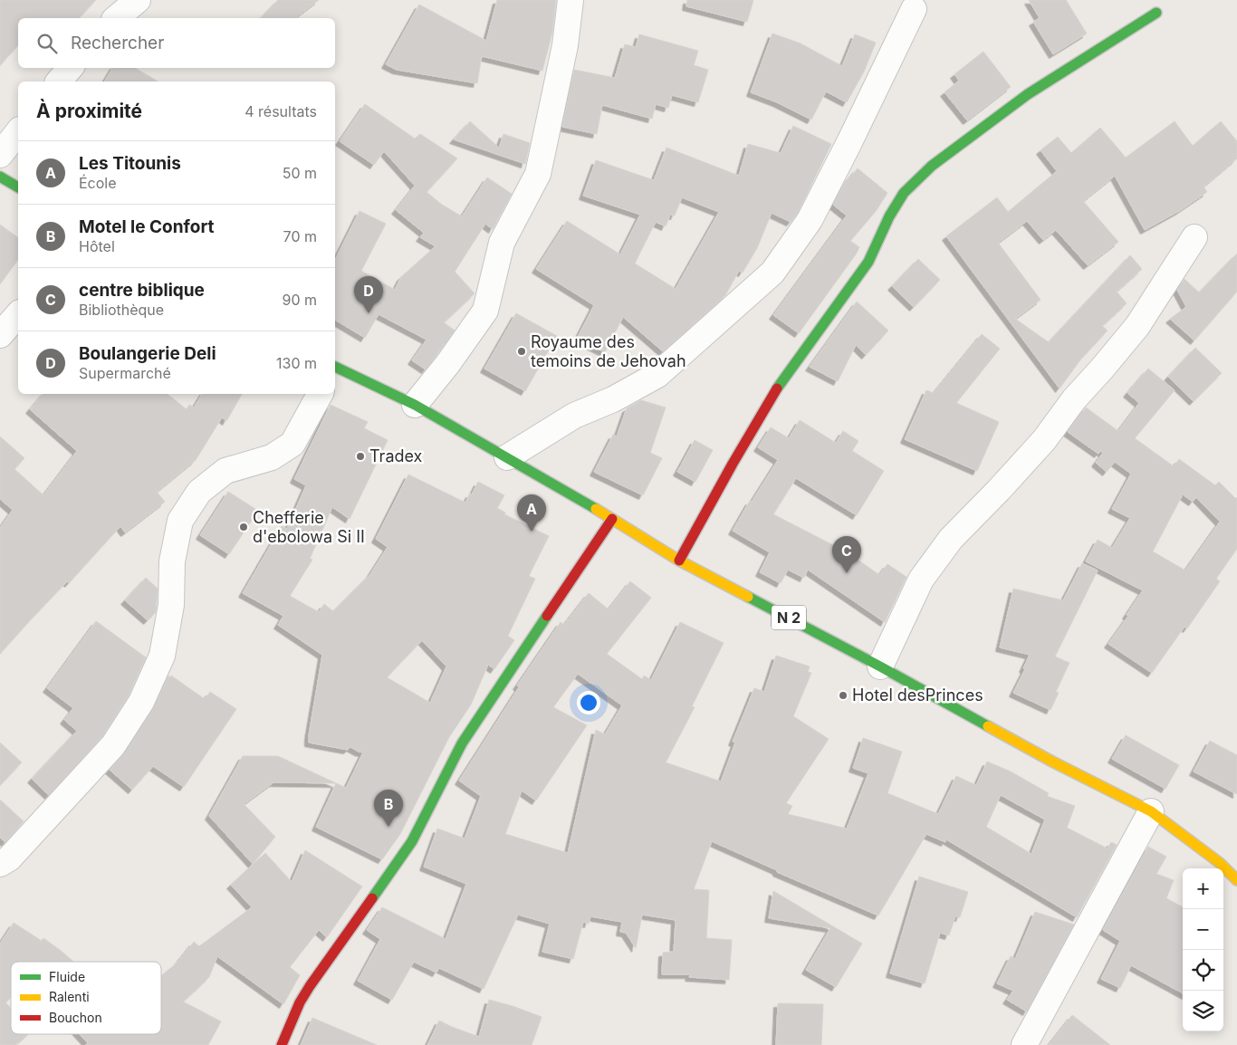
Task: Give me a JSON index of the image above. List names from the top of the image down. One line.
{"streets":{"main road":["N 2"]},"places":["Royaume des temoins de Jehovah","Tradex","Chefferie d'ebolowa Si II","Hotel desPrinces"],"legend":["Fluide","Ralenti","Bouchon"],"page":{"search":"Rechercher","heading":["À proximité","4 résultats"],"list":[{"mark":"A","name":"Les Titounis","note":"École","value":"50 m"},{"mark":"B","name":"Motel le Confort","note":"Hôtel","value":"70 m"},{"mark":"C","name":"centre biblique","note":"Bibliothèque","value":"90 m"},{"mark":"D","name":"Boulangerie Deli","note":"Supermarché","value":"130 m"}],"pins":["D","A","C","B"],"map_buttons":["+","−"]}}
